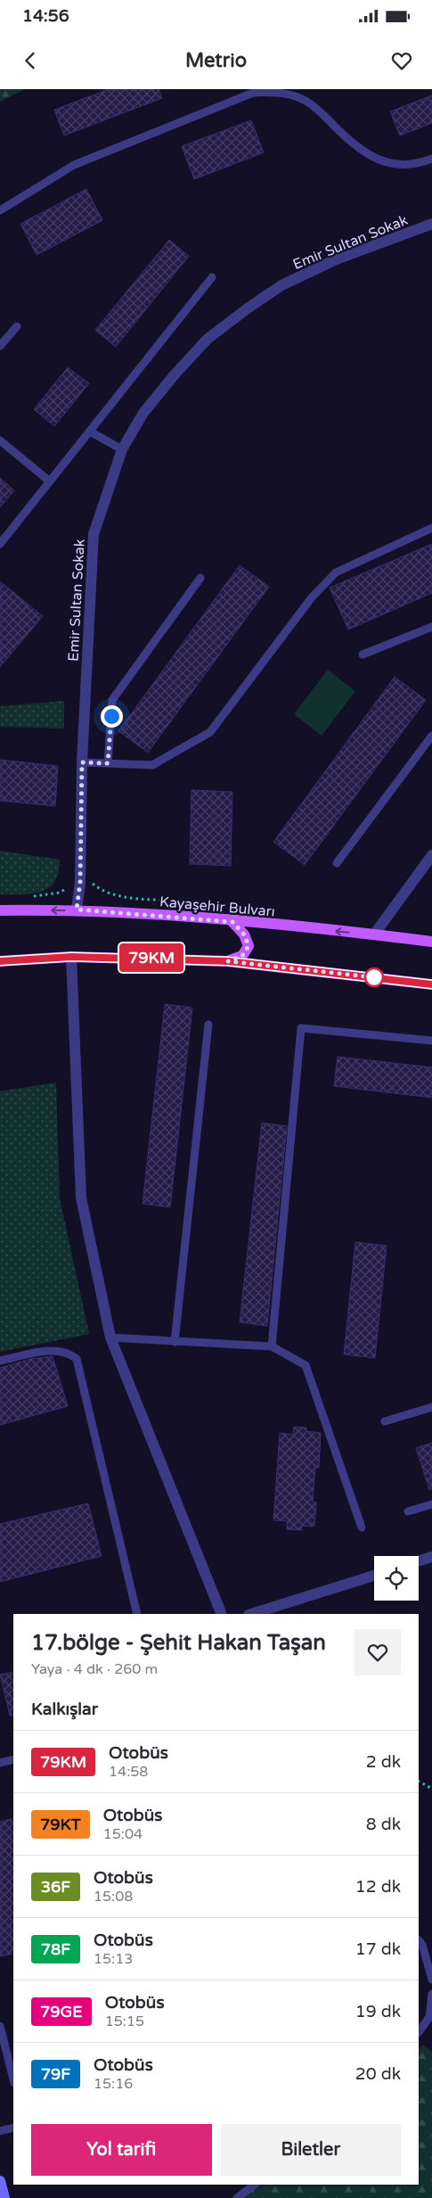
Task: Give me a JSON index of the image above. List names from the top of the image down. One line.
{"streets":{"main road":["Kayaşehir Bulvarı"],"street":["Emir Sultan Sokak"]},"crossings":[["Emir Sultan Sokak","Kayaşehir Bulvarı"]],"lines":["bus line 79KM"],"page":{"status":"14:56","header":"Metrio","on_map":"79KM","heading":[["17.bölge - Şehit Hakan Taşan","Yaya · 4 dk · 260 m"],"Kalkışlar"],"list":[{"mark":"79KM","name":"Otobüs","note":"14:58","value":"2 dk"},{"mark":"79KT","name":"Otobüs","note":"15:04","value":"8 dk"},{"mark":"36F","name":"Otobüs","note":"15:08","value":"12 dk"},{"mark":"78F","name":"Otobüs","note":"15:13","value":"17 dk"},{"mark":"79GE","name":"Otobüs","note":"15:15","value":"19 dk"},{"mark":"79F","name":"Otobüs","note":"15:16","value":"20 dk"}],"buttons":["Yol tarifi","Biletler"]}}
